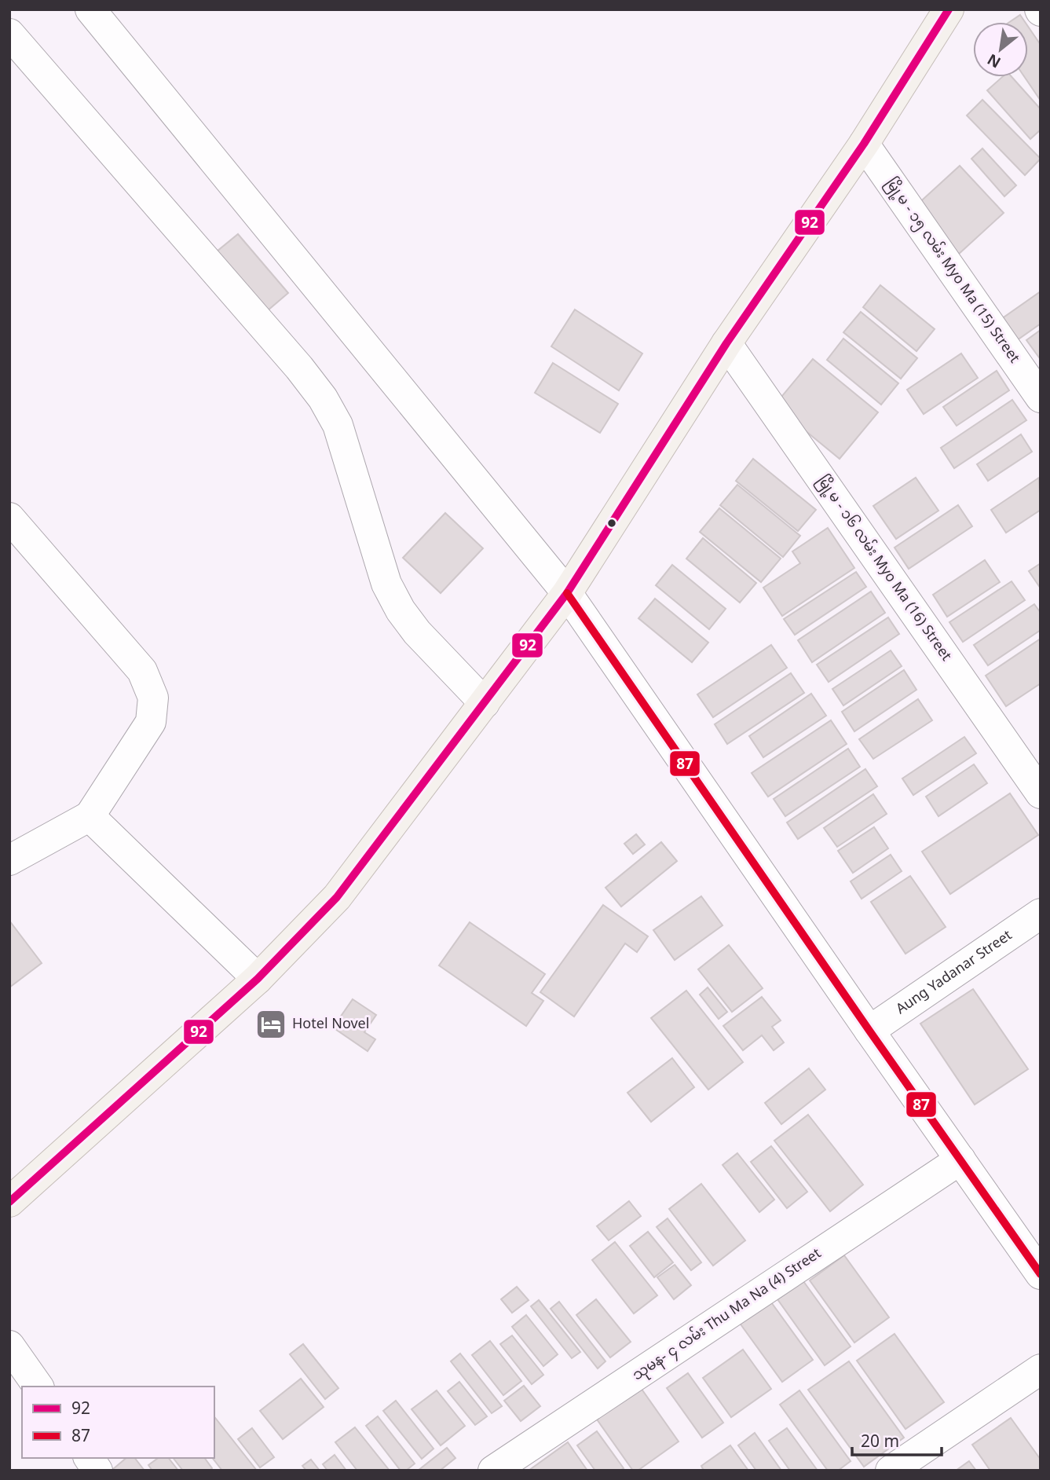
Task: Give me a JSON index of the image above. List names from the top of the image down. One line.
{"streets":{"street":["မြို့မ - ၁၅ လမ်း Myo Ma (15) Street","မြို့မ - ၁၆ လမ်း Myo Ma (16) Street","Aung Yadanar Street","သုမန- ၄ လမ်း Thu Ma Na (4) Street"]},"places":{"hotel":["Hotel Novel"]},"lines":["transit line 92","transit line 87"],"legend":["92","87"],"scale_bar":"20 m","north":"bottom left"}
